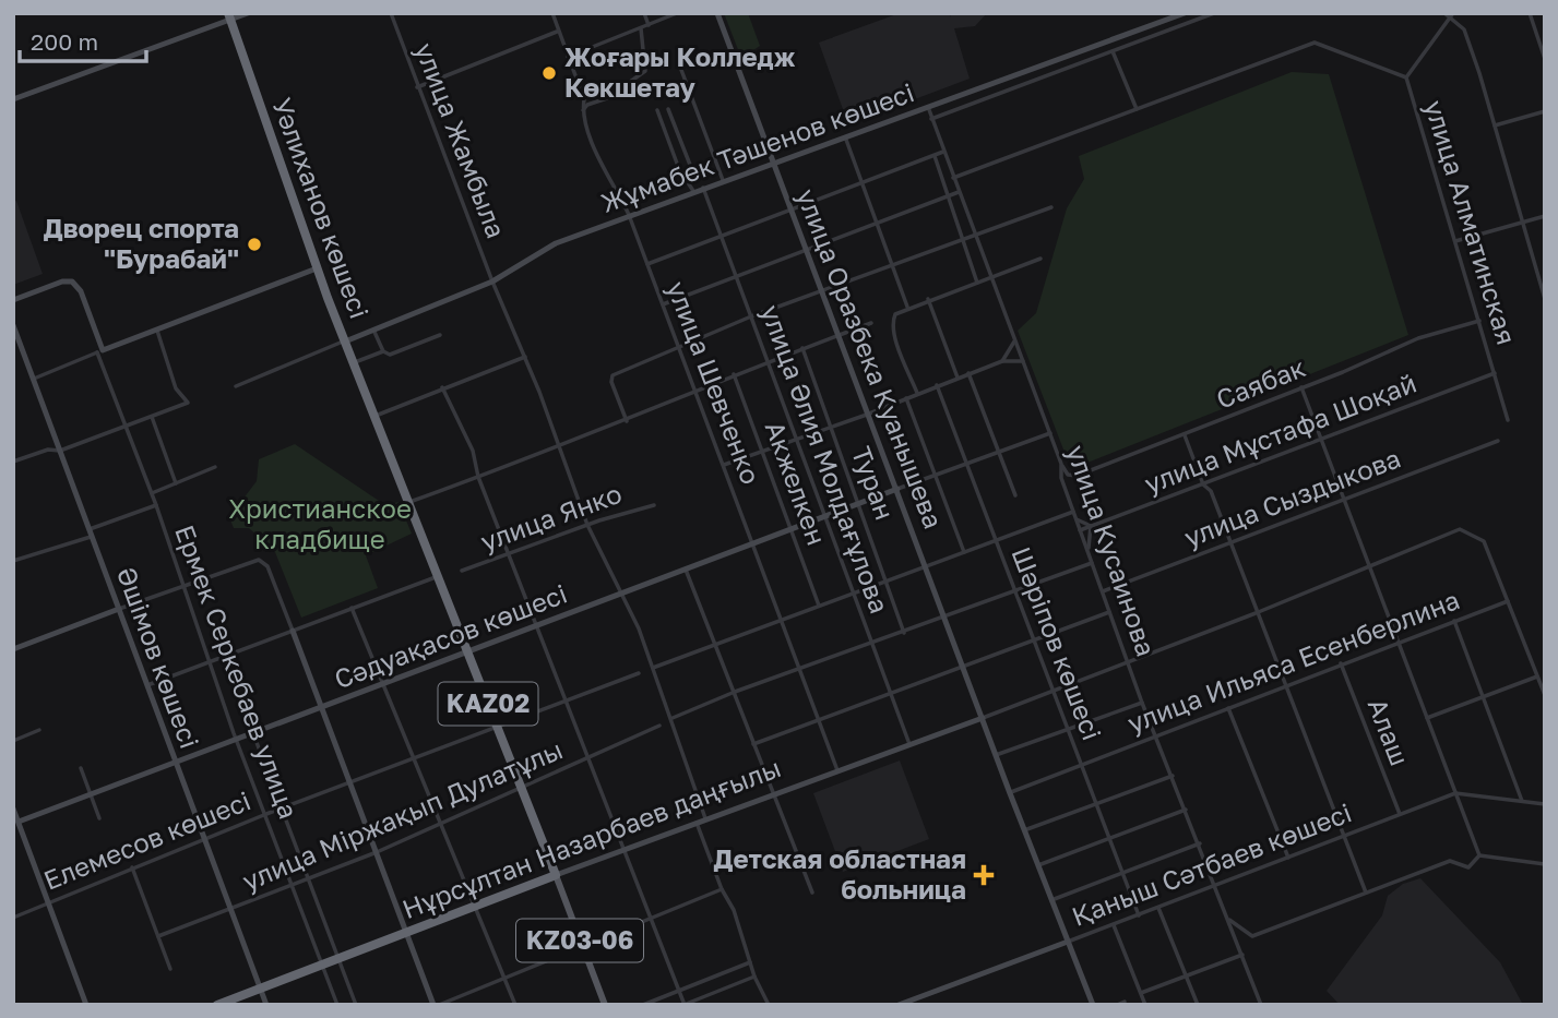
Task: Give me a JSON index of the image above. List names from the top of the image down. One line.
{"streets":{"highway":["Уәлиханов көшесі","KАZ02","Нұрсұлтан Назарбаев даңғылы"],"main road":["KZ03-06"],"street":["улица Жамбыла","Жұмабек Тәшенов көшесі","улица Алматинская","улица Оразбека Куанышева","улица Шевченко","Саябак","улица Мұстафа Шоқай","улица Әлия Молдағұлова","Акжелкен","Туран","улица Сыздыкова","улица Янко","улица Кусаинова","Сәдуақасов көшесі","Шәріпов көшесі","Әшімов көшесі","улица Ильяса Есенберлина","Ермек Серкебаев улица","Алаш","улица Міржақып Дулатұлы","Елемесов көшесі","Қаныш Сәтбаев көшесі"]},"crossings":[["улица Жамбыла","Жұмабек Тәшенов көшесі"],["улица Жамбыла","улица Янко"],["улица Жамбыла","Сәдуақасов көшесі"],["Жұмабек Тәшенов көшесі","Уәлиханов көшесі"],["Жұмабек Тәшенов көшесі","улица Оразбека Куанышева"],["Жұмабек Тәшенов көшесі","улица Шевченко"],["Жұмабек Тәшенов көшесі","улица Әлия Молдағұлова"],["Жұмабек Тәшенов көшесі","улица Кусаинова"],["Жұмабек Тәшенов көшесі","KАZ02"],["Уәлиханов көшесі","KАZ02"],["улица Алматинская","Саябак"],["улица Алматинская","улица Мұстафа Шоқай"],["улица Алматинская","улица Кусаинова"],["улица Оразбека Куанышева","Сәдуақасов көшесі"],["улица Оразбека Куанышева","улица Ильяса Есенберлина"],["улица Оразбека Куанышева","Нұрсұлтан Назарбаев даңғылы"],["улица Оразбека Куанышева","Қаныш Сәтбаев көшесі"],["улица Шевченко","Сәдуақасов көшесі"],["улица Шевченко","Нұрсұлтан Назарбаев даңғылы"],["Саябак","улица Кусаинова"],["улица Мұстафа Шоқай","улица Кусаинова"],["улица Әлия Молдағұлова","Сәдуақасов көшесі"],["улица Әлия Молдағұлова","Нұрсұлтан Назарбаев даңғылы"],["Акжелкен","Сәдуақасов көшесі"],["Туран","Сәдуақасов көшесі"],["улица Сыздыкова","улица Кусаинова"],["улица Кусаинова","улица Ильяса Есенберлина"],["улица Кусаинова","Қаныш Сәтбаев көшесі"],["Сәдуақасов көшесі","Әшімов көшесі"],["Сәдуақасов көшесі","Ермек Серкебаев улица"],["Сәдуақасов көшесі","KАZ02"],["Шәріпов көшесі","улица Ильяса Есенберлина"],["Шәріпов көшесі","Қаныш Сәтбаев көшесі"],["Әшімов көшесі","улица Міржақып Дулатұлы"],["Әшімов көшесі","Нұрсұлтан Назарбаев даңғылы"],["Әшімов көшесі","Елемесов көшесі"],["улица Ильяса Есенберлина","Алаш"],["Ермек Серкебаев улица","улица Міржақып Дулатұлы"],["Ермек Серкебаев улица","Нұрсұлтан Назарбаев даңғылы"],["Ермек Серкебаев улица","Елемесов көшесі"],["KАZ02","улица Міржақып Дулатұлы"],["KАZ02","Нұрсұлтан Назарбаев даңғылы"],["KАZ02","Елемесов көшесі"],["KАZ02","KZ03-06"],["Алаш","Қаныш Сәтбаев көшесі"],["Нұрсұлтан Назарбаев даңғылы","KZ03-06"]],"parks":["Христианское кладбище"],"places":{"other":["Жоғары Колледж Көкшетау","Дворец спорта \"Бурабай\""],"health":["Детская областная больница"]},"scale_bar":"200 m"}
